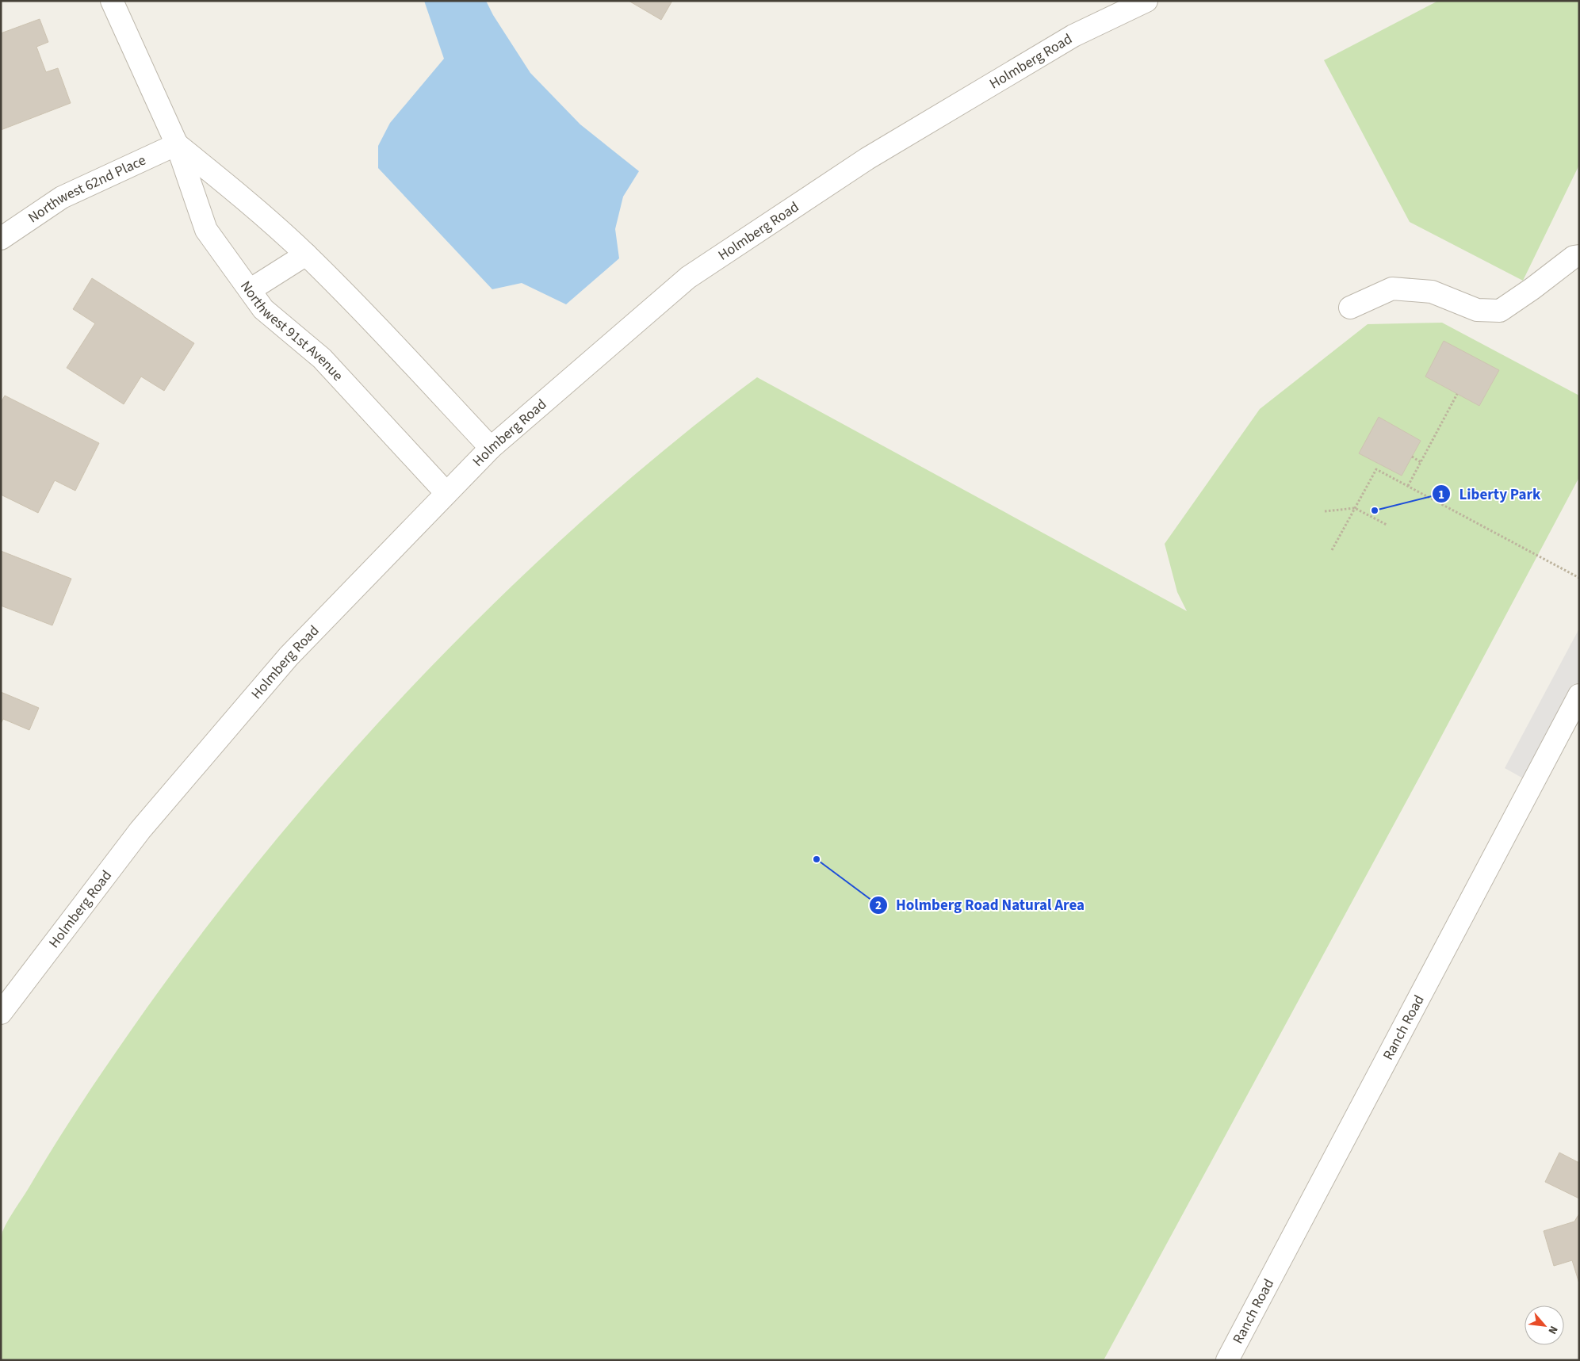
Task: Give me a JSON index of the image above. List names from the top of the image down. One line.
{"streets":{"street":["Holmberg Road","Northwest 62nd Place","Northwest 91st Avenue","Ranch Road"]},"crossings":[["Holmberg Road","Northwest 91st Avenue"],["Northwest 62nd Place","Northwest 91st Avenue"]],"places":["Liberty Park","Holmberg Road Natural Area"],"north":"bottom right"}
